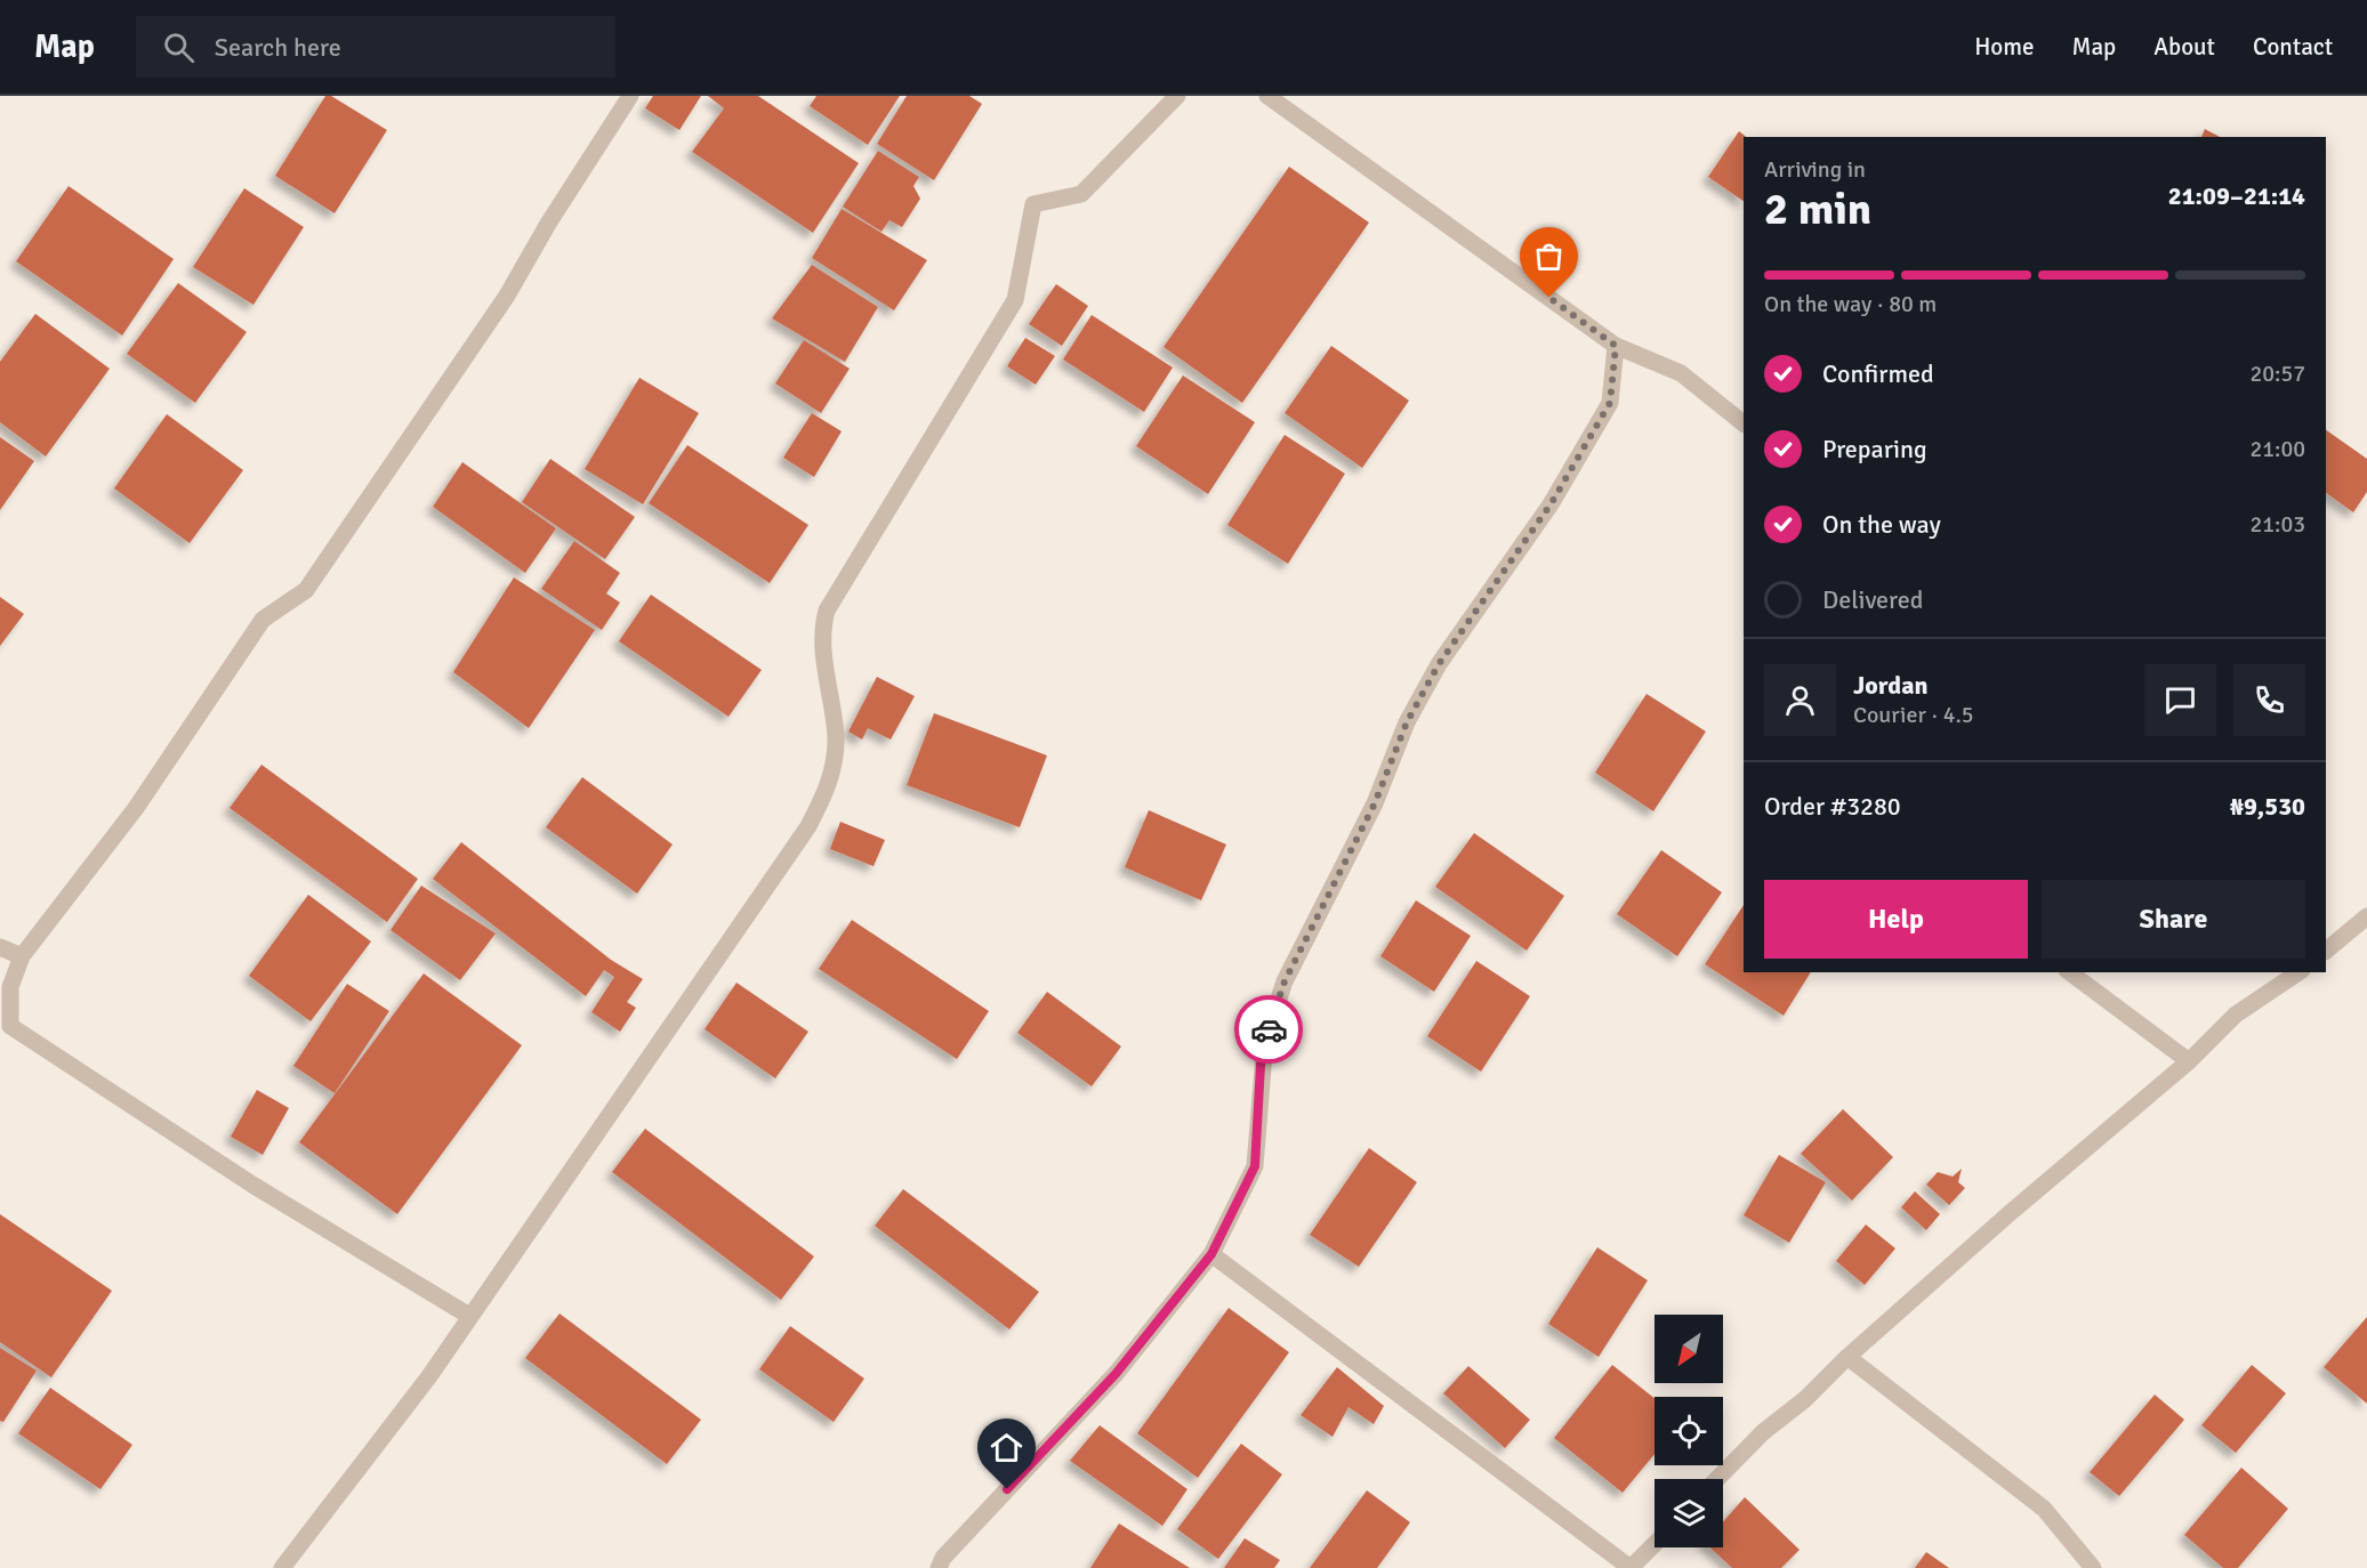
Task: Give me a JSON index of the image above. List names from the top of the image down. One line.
{"north":"bottom left","page":{"header":"Map","search":"Search here","nav":["Home","Map","About","Contact"],"heading":["2 min","Arriving in","21:09–21:14"],"panel":["Jordan","Courier · 4.5","Order #3280","₦9,530"],"bar":"On the way · 80 m","list":[["Confirmed","20:57"],["Preparing","21:00"],["On the way","21:03"],"Delivered"],"buttons":["Help","Share"]}}
